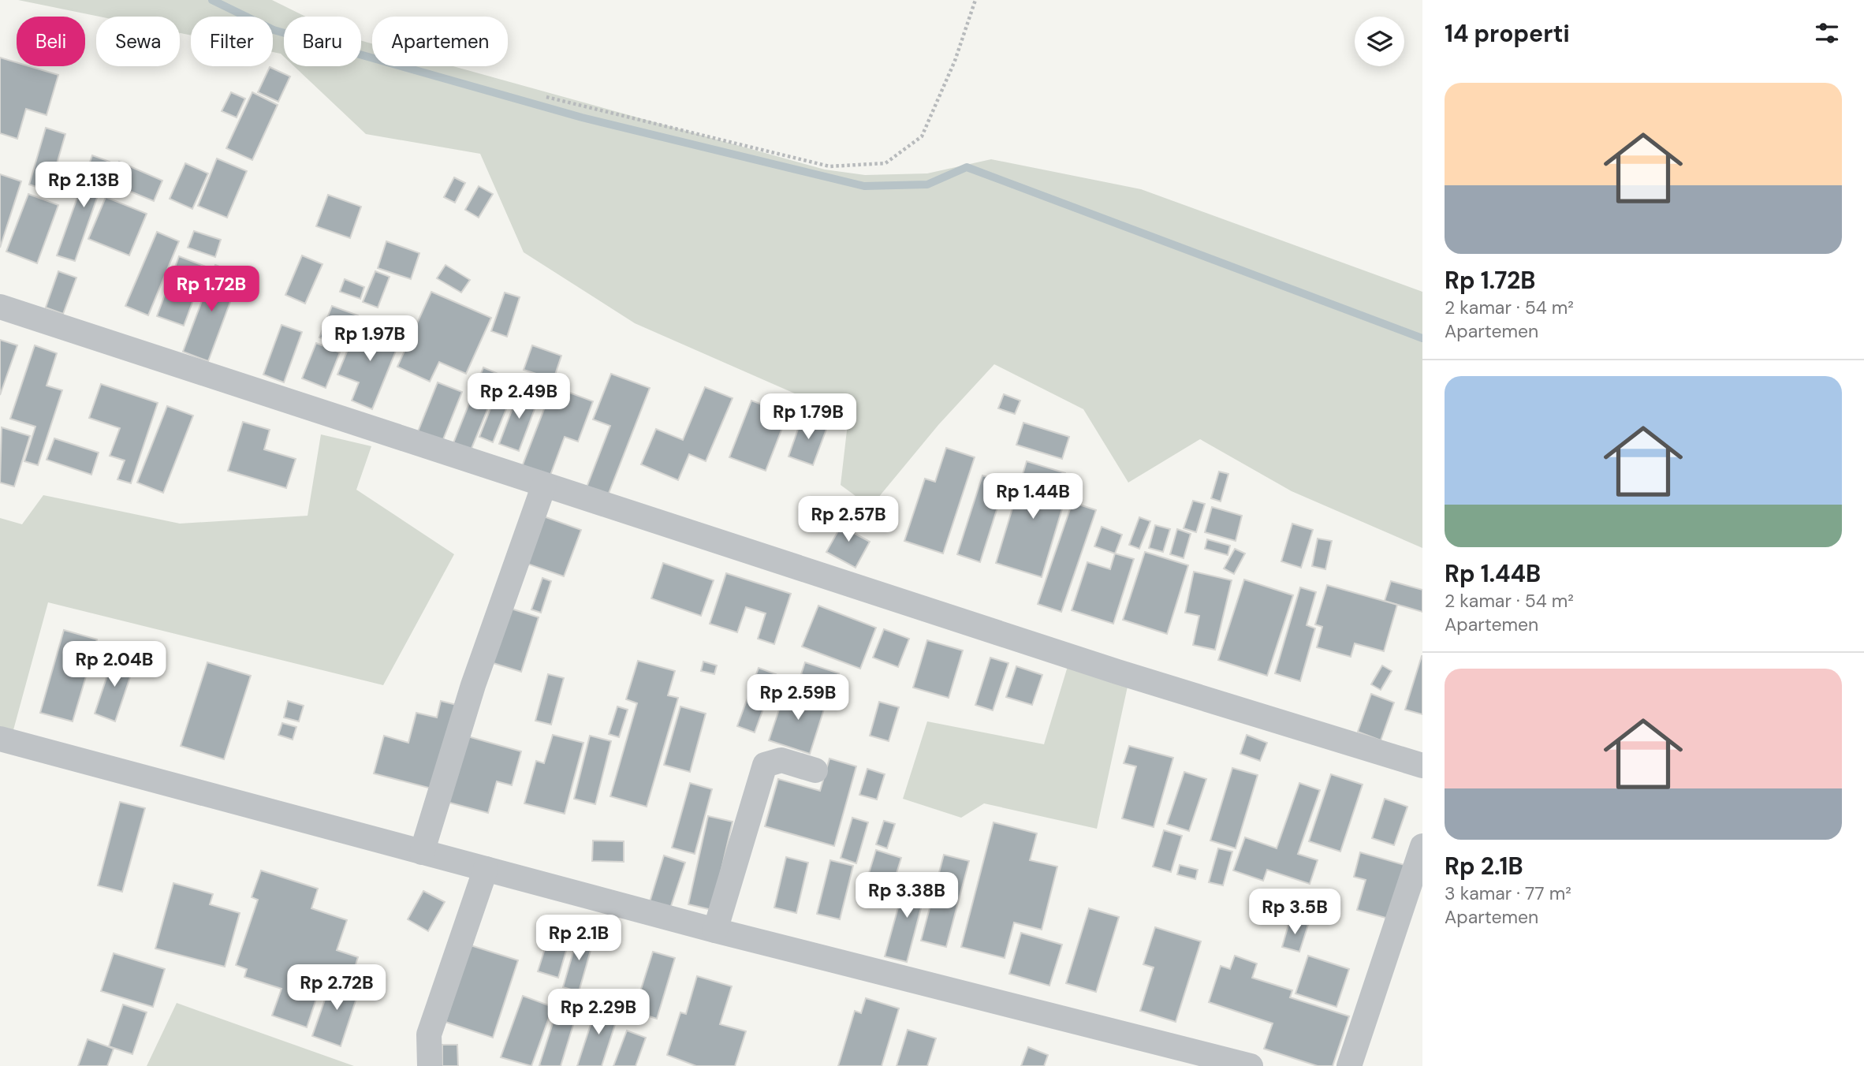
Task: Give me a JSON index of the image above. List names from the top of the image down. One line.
{"page":{"heading":"14 properti","chip":["Beli","Sewa","Filter","Baru","Apartemen"],"list":[{"name":"Rp 1.72B","note":"2 kamar · 54 m² · Apartemen"},{"name":"Rp 1.44B","note":"2 kamar · 54 m² · Apartemen"},{"name":"Rp 2.1B","note":"3 kamar · 77 m² · Apartemen"}],"price":["Rp 2.13B","Rp 1.72B","Rp 1.97B","Rp 2.49B","Rp 1.79B","Rp 1.44B","Rp 2.57B","Rp 2.04B","Rp 2.59B","Rp 3.38B","Rp 3.5B","Rp 2.1B","Rp 2.72B","Rp 2.29B"]}}
